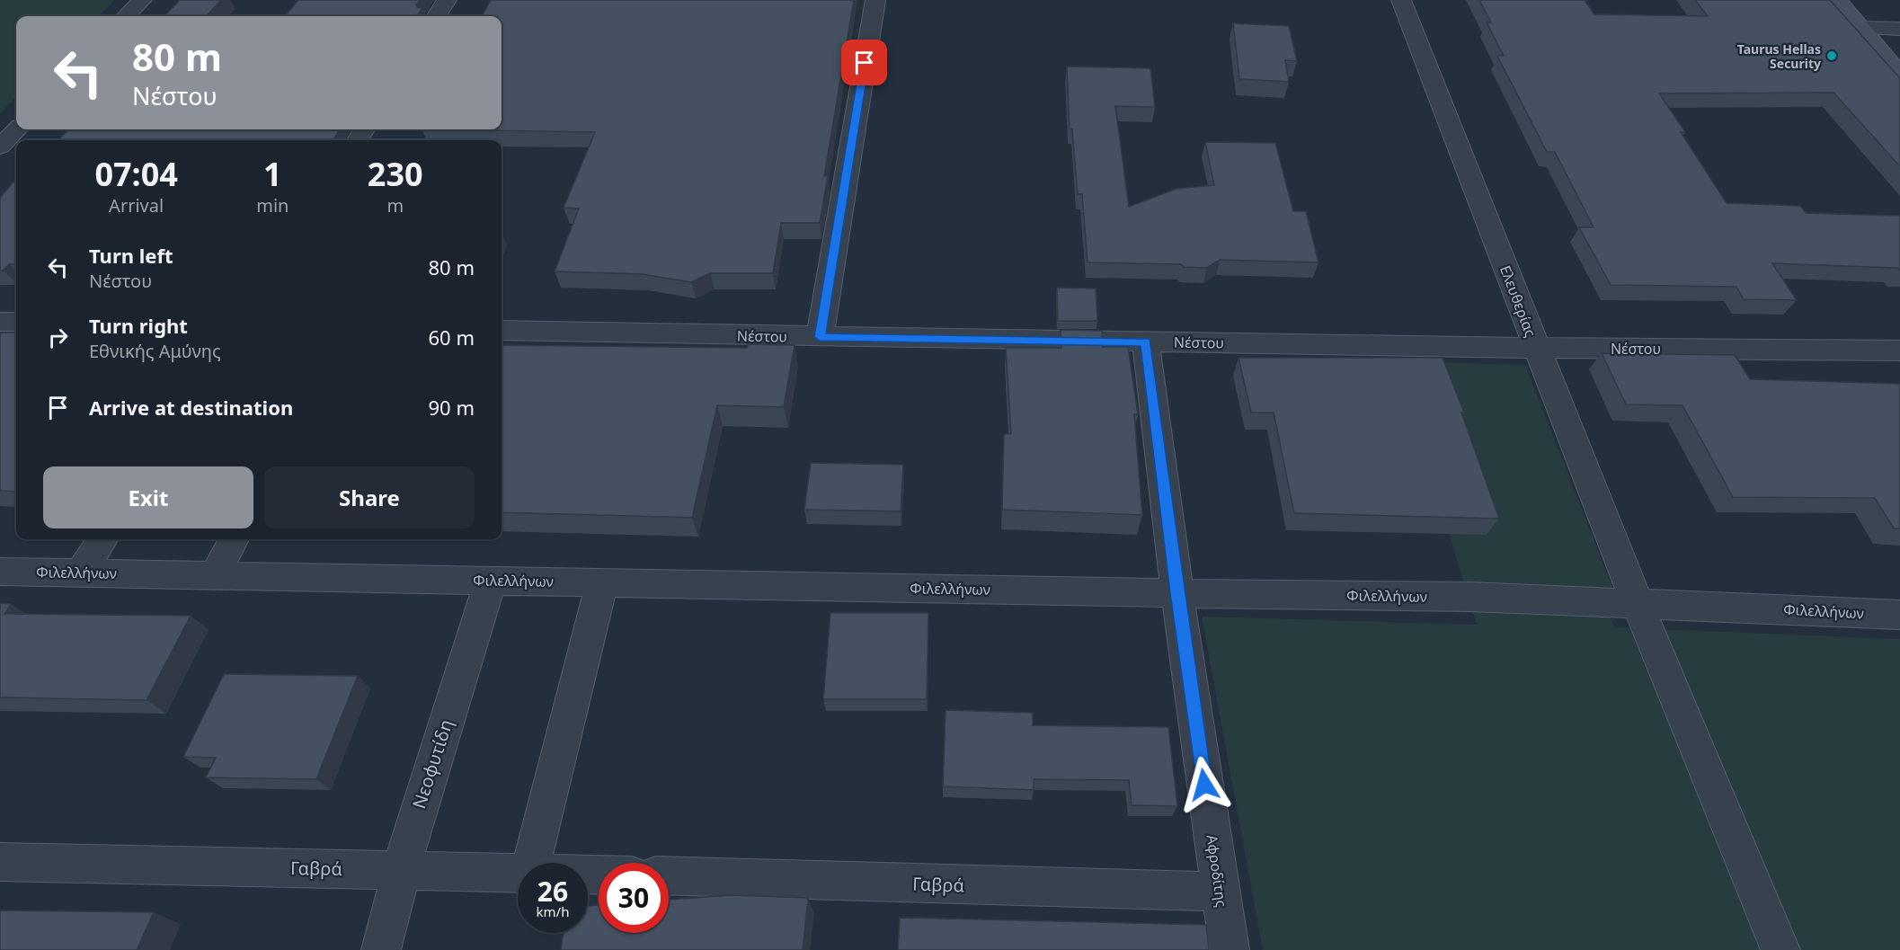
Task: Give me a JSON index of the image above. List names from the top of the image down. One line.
{"streets":{"street":["Ελευθερίας","Νέστου","Φιλελλήνων","Νεοφυτίδη","Γαβρά","Αφροδίτης"]},"crossings":[["Ελευθερίας","Νέστου"],["Ελευθερίας","Φιλελλήνων"],["Νέστου","Αφροδίτης"],["Φιλελλήνων","Νεοφυτίδη"],["Φιλελλήνων","Αφροδίτης"],["Νεοφυτίδη","Γαβρά"],["Γαβρά","Αφροδίτης"]],"places":["Taurus Hellas Security"],"page":{"turn":["80 m","Νέστου"],"eta":["07:04","Arrival","1","min","230","m"],"list":[{"name":"Turn left","note":"Νέστου","value":"80 m"},{"name":"Turn right","note":"Εθνικής Αμύνης","value":"60 m"},{"name":"Arrive at destination","value":"90 m"}],"buttons":["Exit","Share"],"speed":"26 km/h","limit":"30"}}
